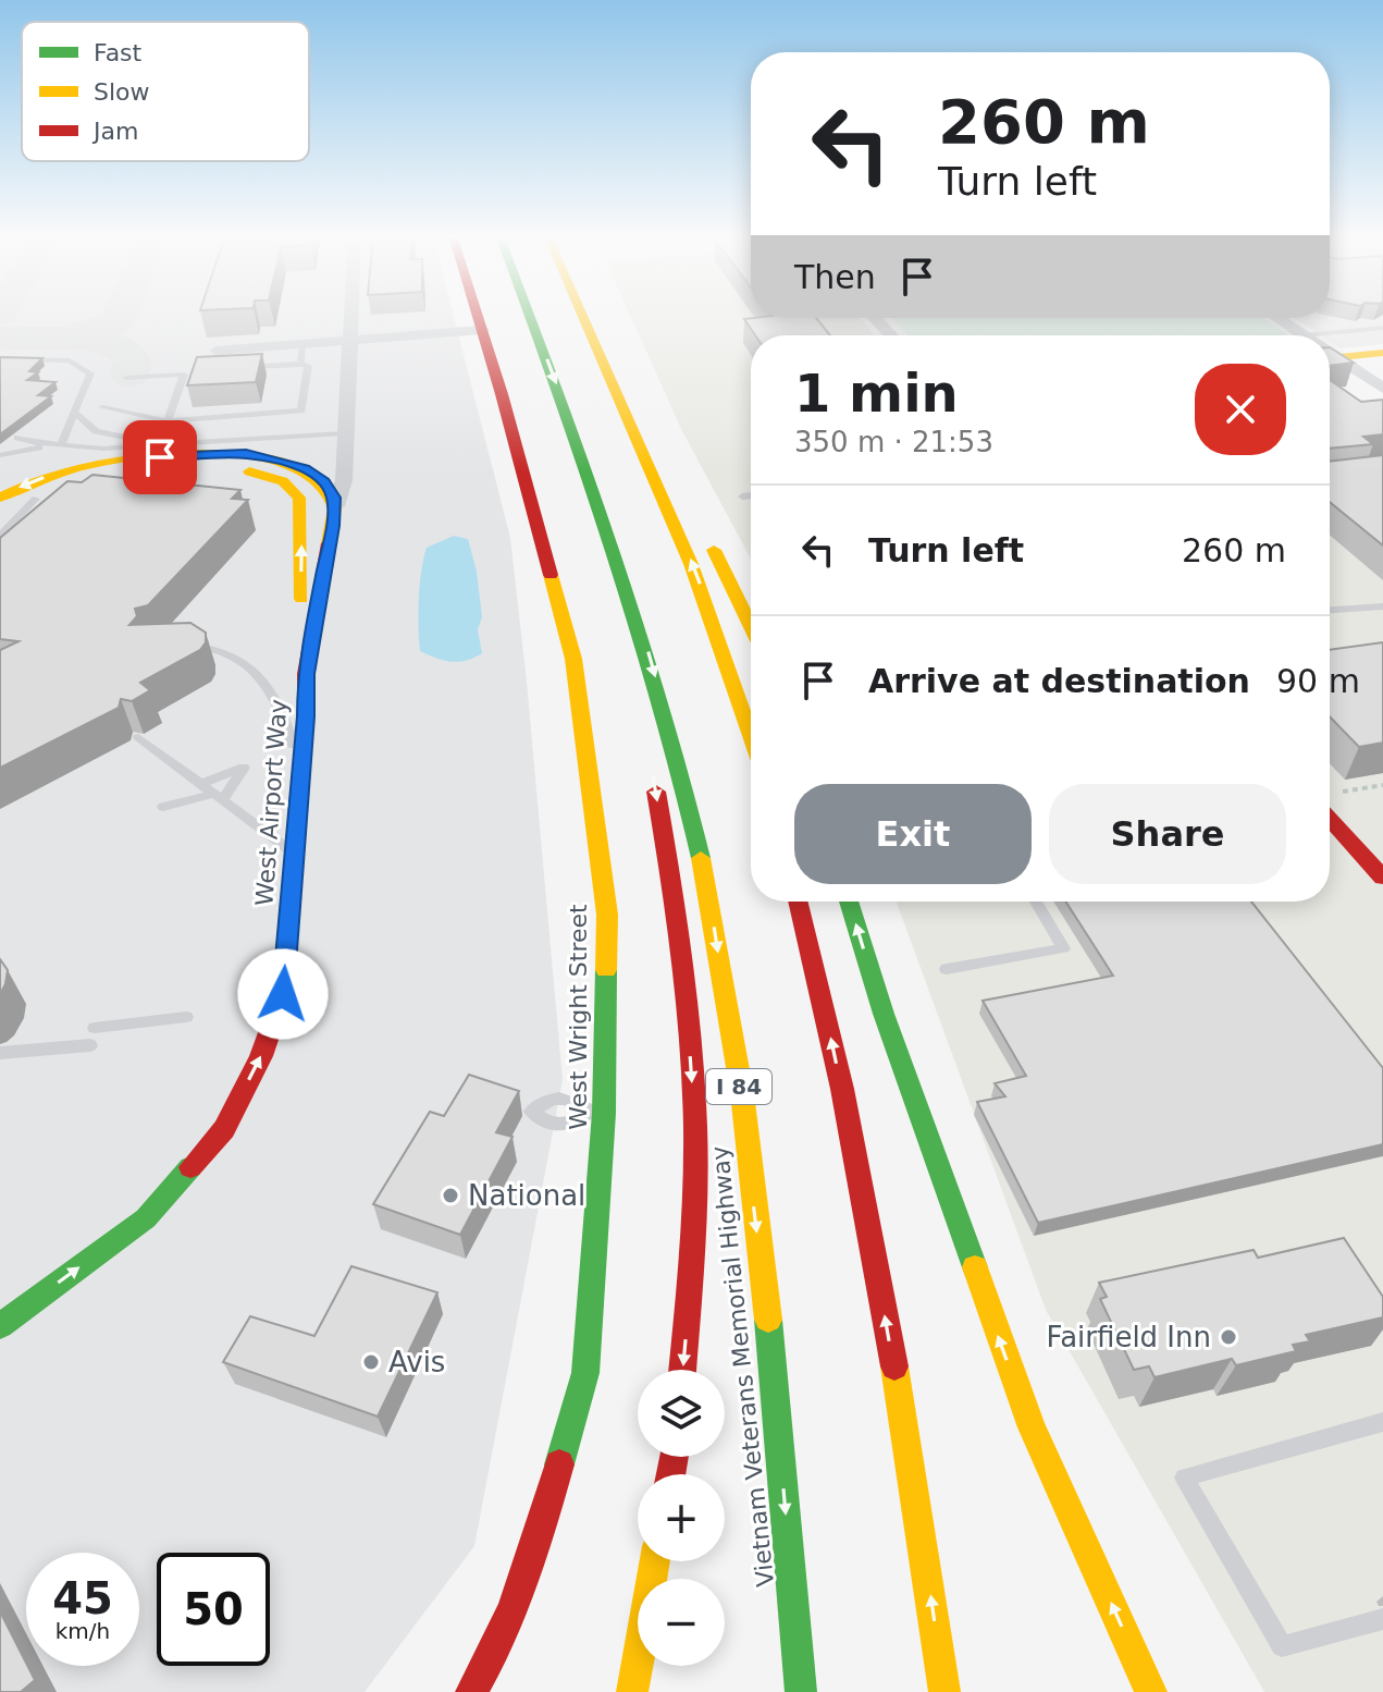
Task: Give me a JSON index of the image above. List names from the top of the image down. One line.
{"streets":{"main road":["West Airport Way","West Wright Street","I 84","Vietnam Veterans Memorial Highway"]},"one_way":["West Airport Way"],"places":["National","Fairfield Inn","Avis"],"legend":["Fast","Slow","Jam"],"page":{"turn":["260 m","Turn left"],"then":"Then","heading":["1 min","350 m · 21:53"],"list":[{"name":"Turn left","value":"260 m"},{"name":"Arrive at destination","value":"90 m"}],"buttons":["Exit","Share"],"map_buttons":["+","−"],"speed":"45 km/h","limit":"50"}}
